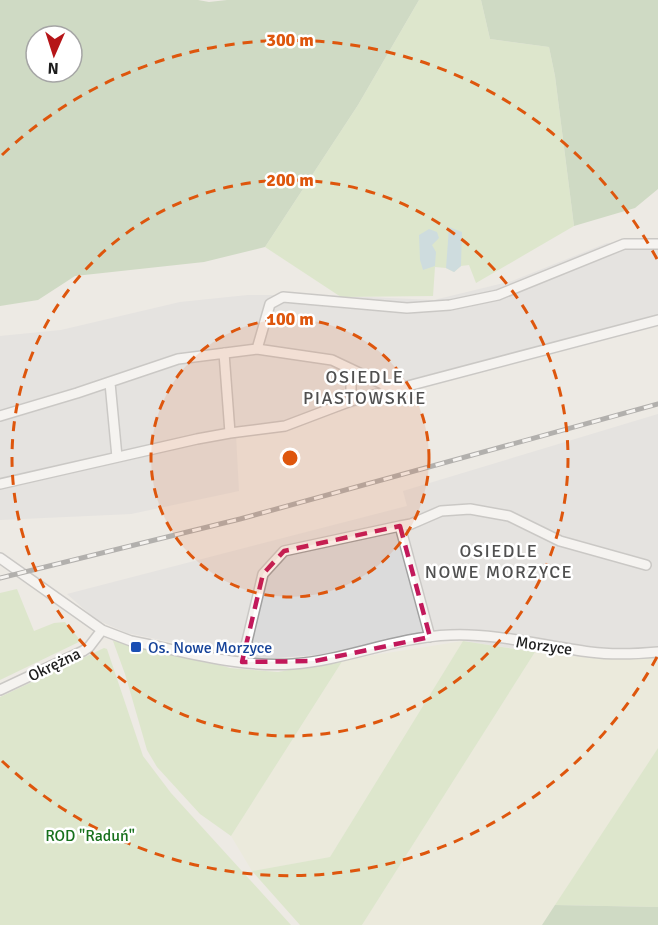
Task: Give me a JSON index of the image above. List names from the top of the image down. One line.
{"streets":{"street":["Morzyce","Okrężna"]},"crossings":[["Morzyce","Okrężna"]],"districts":["OSIEDLE PIASTOWSKIE","OSIEDLE NOWE MORZYCE"],"parks":["ROD \"Raduń\""],"places":{"transit":["Os. Nowe Morzyce"]},"north":"bottom","rings":["300 m","200 m","100 m"]}
